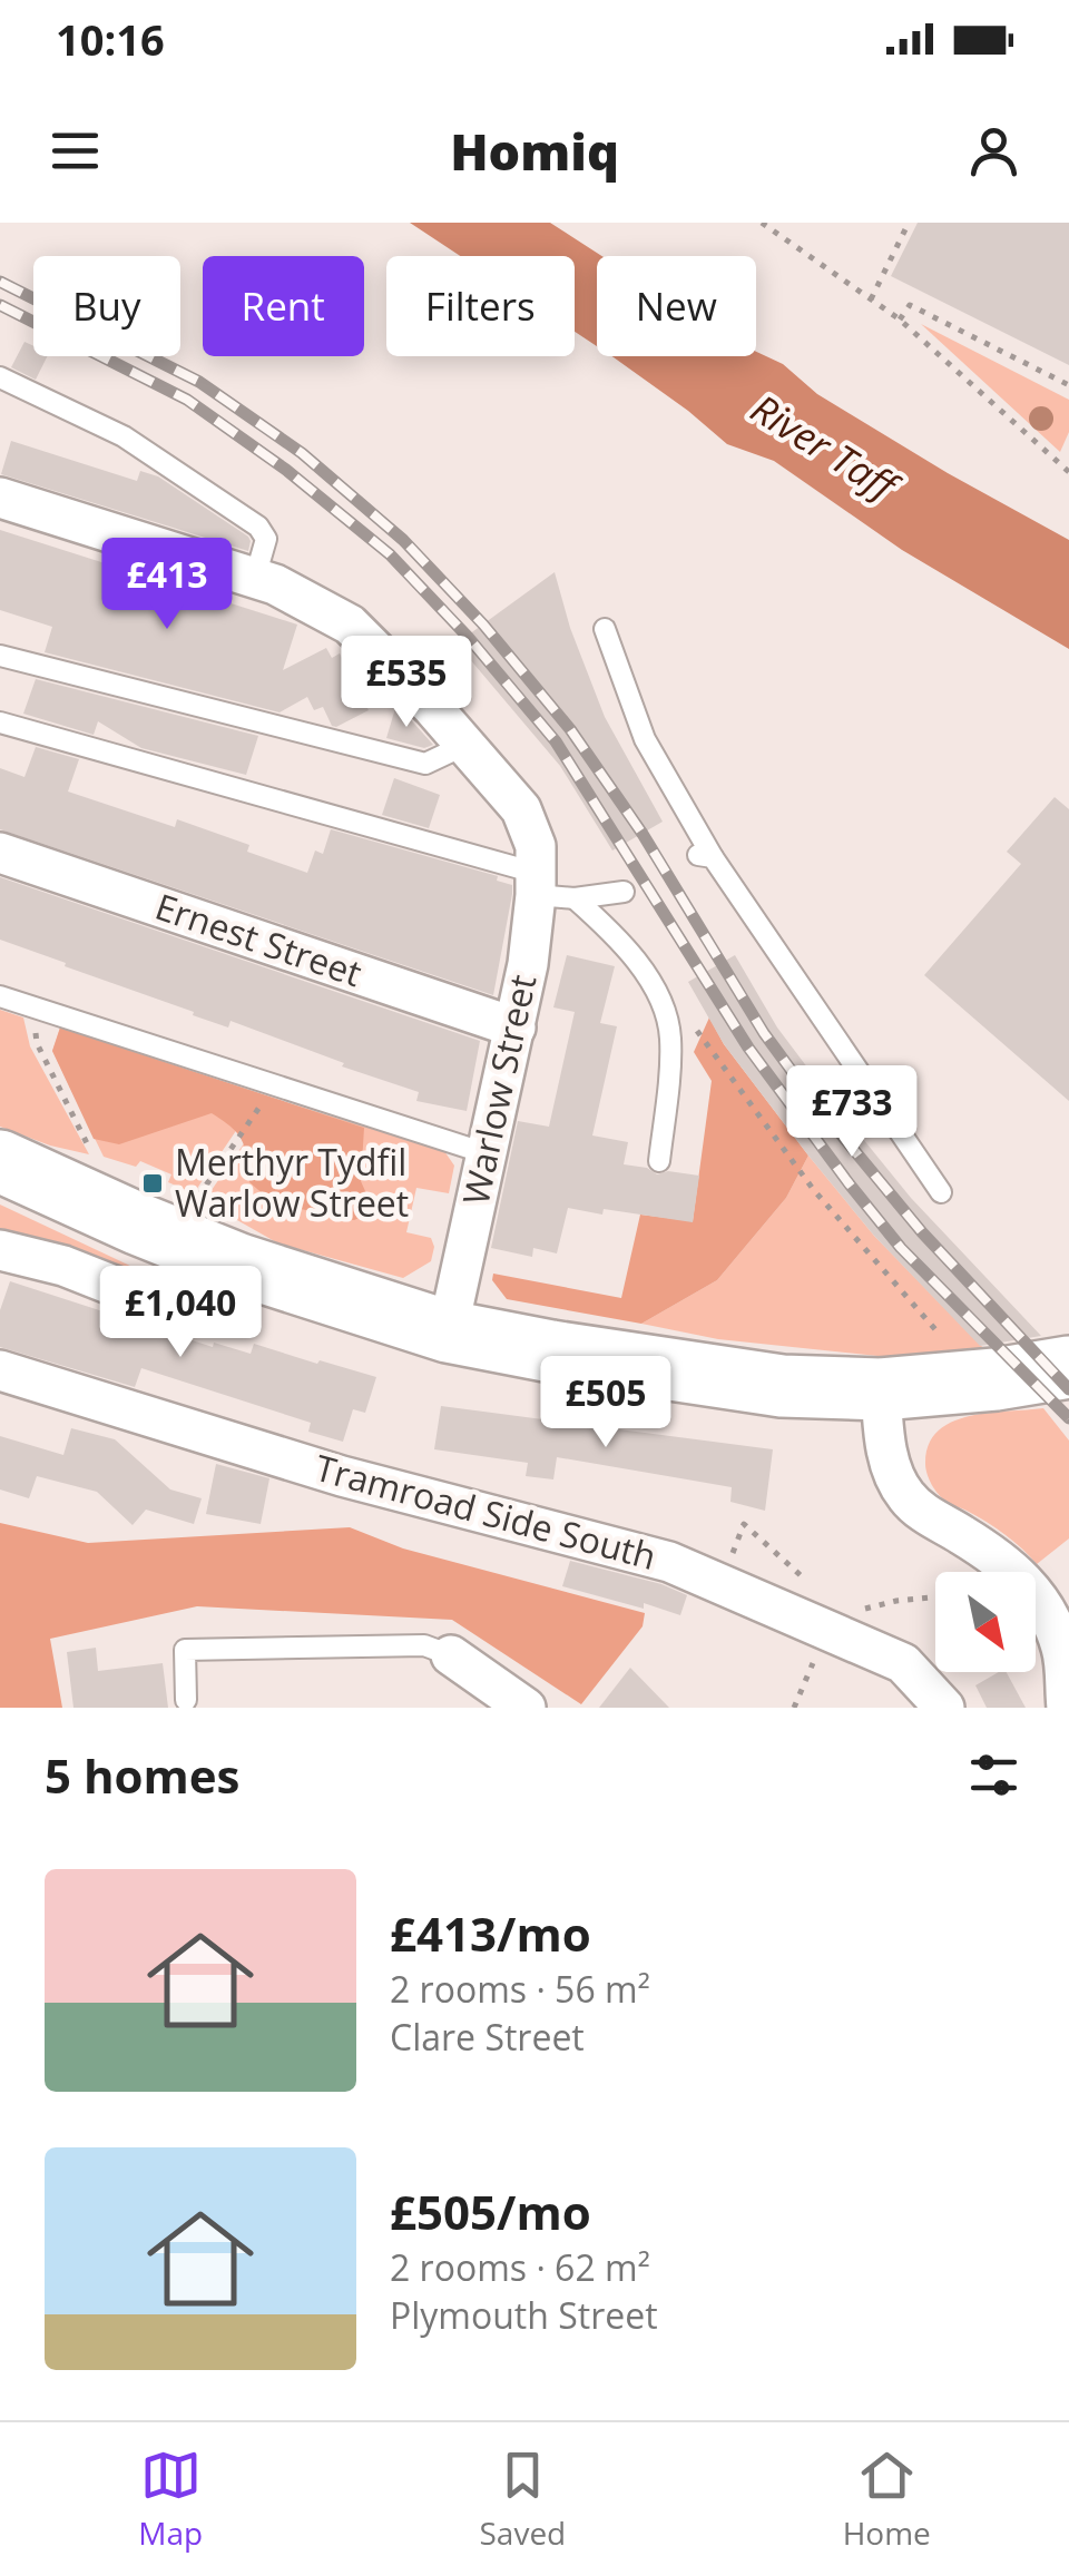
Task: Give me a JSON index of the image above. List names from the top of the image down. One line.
{"streets":{"street":["Ernest Street","Warlow Street","Tramroad Side South"]},"crossings":[["Ernest Street","Warlow Street"]],"water":["River Taff"],"places":{"transit":["Merthyr Tydfil Warlow Street"]},"north":"bottom right","page":{"status":"10:16","header":"Homiq","chip":["Buy","Rent","Filters","New"],"price":["£413","£535","£733","£1,040","£505"],"heading":"5 homes","list":[{"name":"£413/mo","note":"2 rooms · 56 m² · Clare Street"},{"name":"£505/mo","note":"2 rooms · 62 m² · Plymouth Street"}],"tabs":["Map","Saved","Home"]}}
